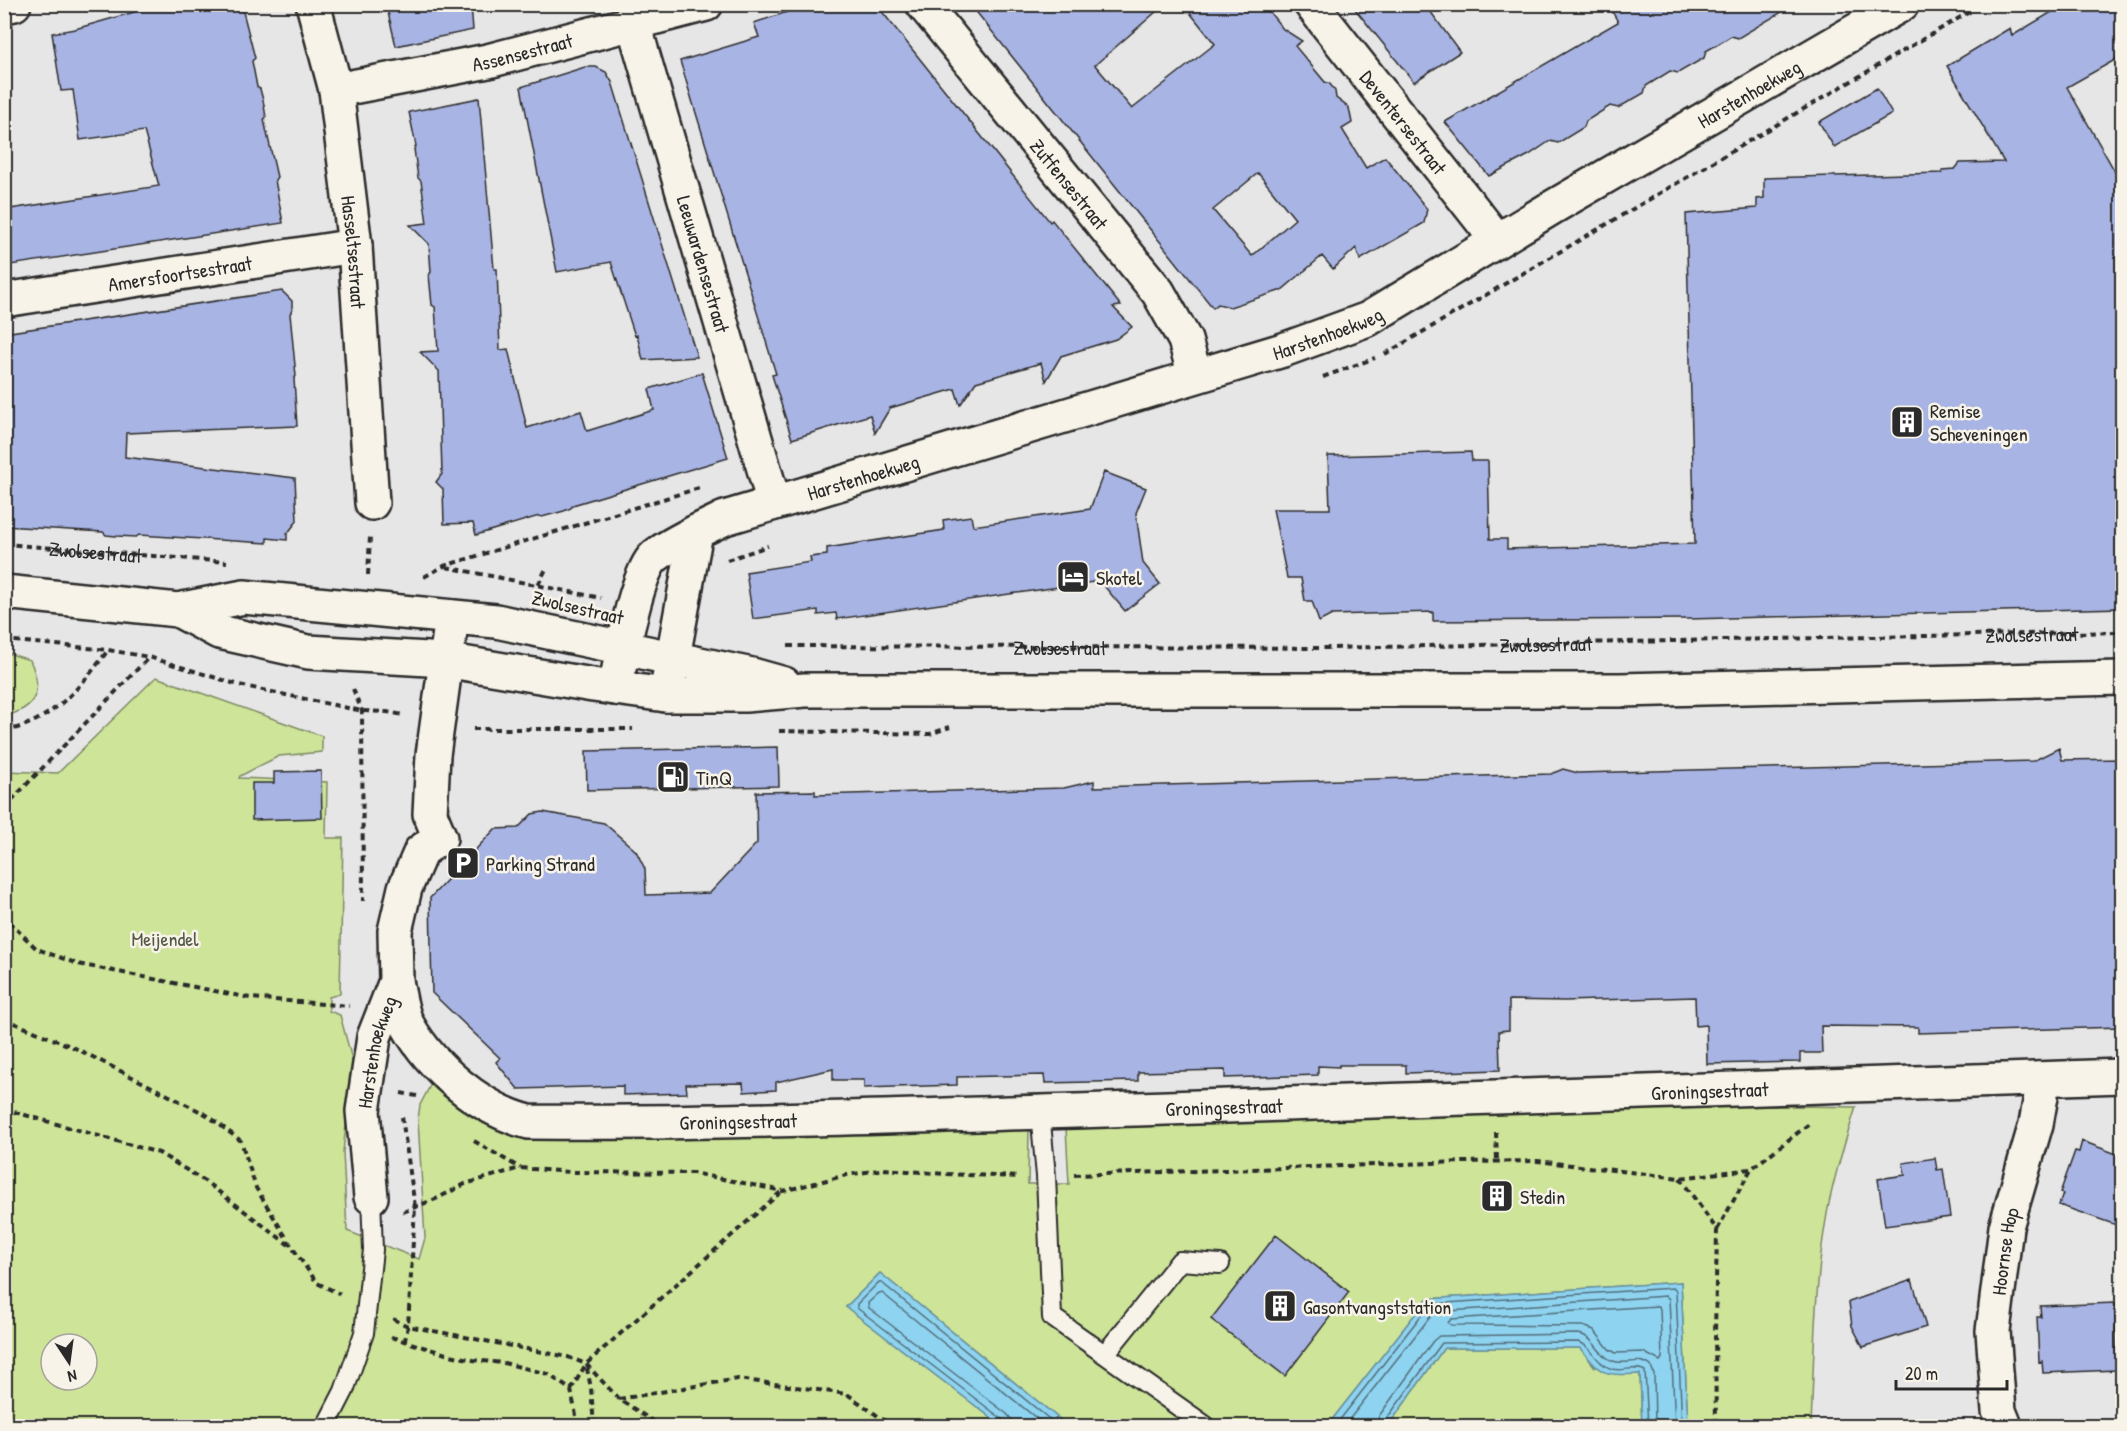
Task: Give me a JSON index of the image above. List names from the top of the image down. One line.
{"streets":{"street":["Assensestraat","Harstenhoekweg","Deventersestraat","Zutfensestraat","Hasseltsestraat","Leeuwardensestraat","Amersfoortsestraat","Zwolsestraat","Groningsestraat","Hoornse Hop"]},"crossings":[["Assensestraat","Hasseltsestraat"],["Assensestraat","Leeuwardensestraat"],["Harstenhoekweg","Deventersestraat"],["Harstenhoekweg","Zutfensestraat"],["Harstenhoekweg","Leeuwardensestraat"],["Harstenhoekweg","Zwolsestraat"],["Harstenhoekweg","Groningsestraat"],["Hasseltsestraat","Amersfoortsestraat"],["Groningsestraat","Hoornse Hop"]],"parks":["Meijendel"],"places":{"building":["Remise Scheveningen","Stedin","Gasontvangststation"],"hotel":["Skotel"],"fuel station":["TinQ"],"parking":["Parking Strand"]},"scale_bar":"20 m","north":"bottom"}
